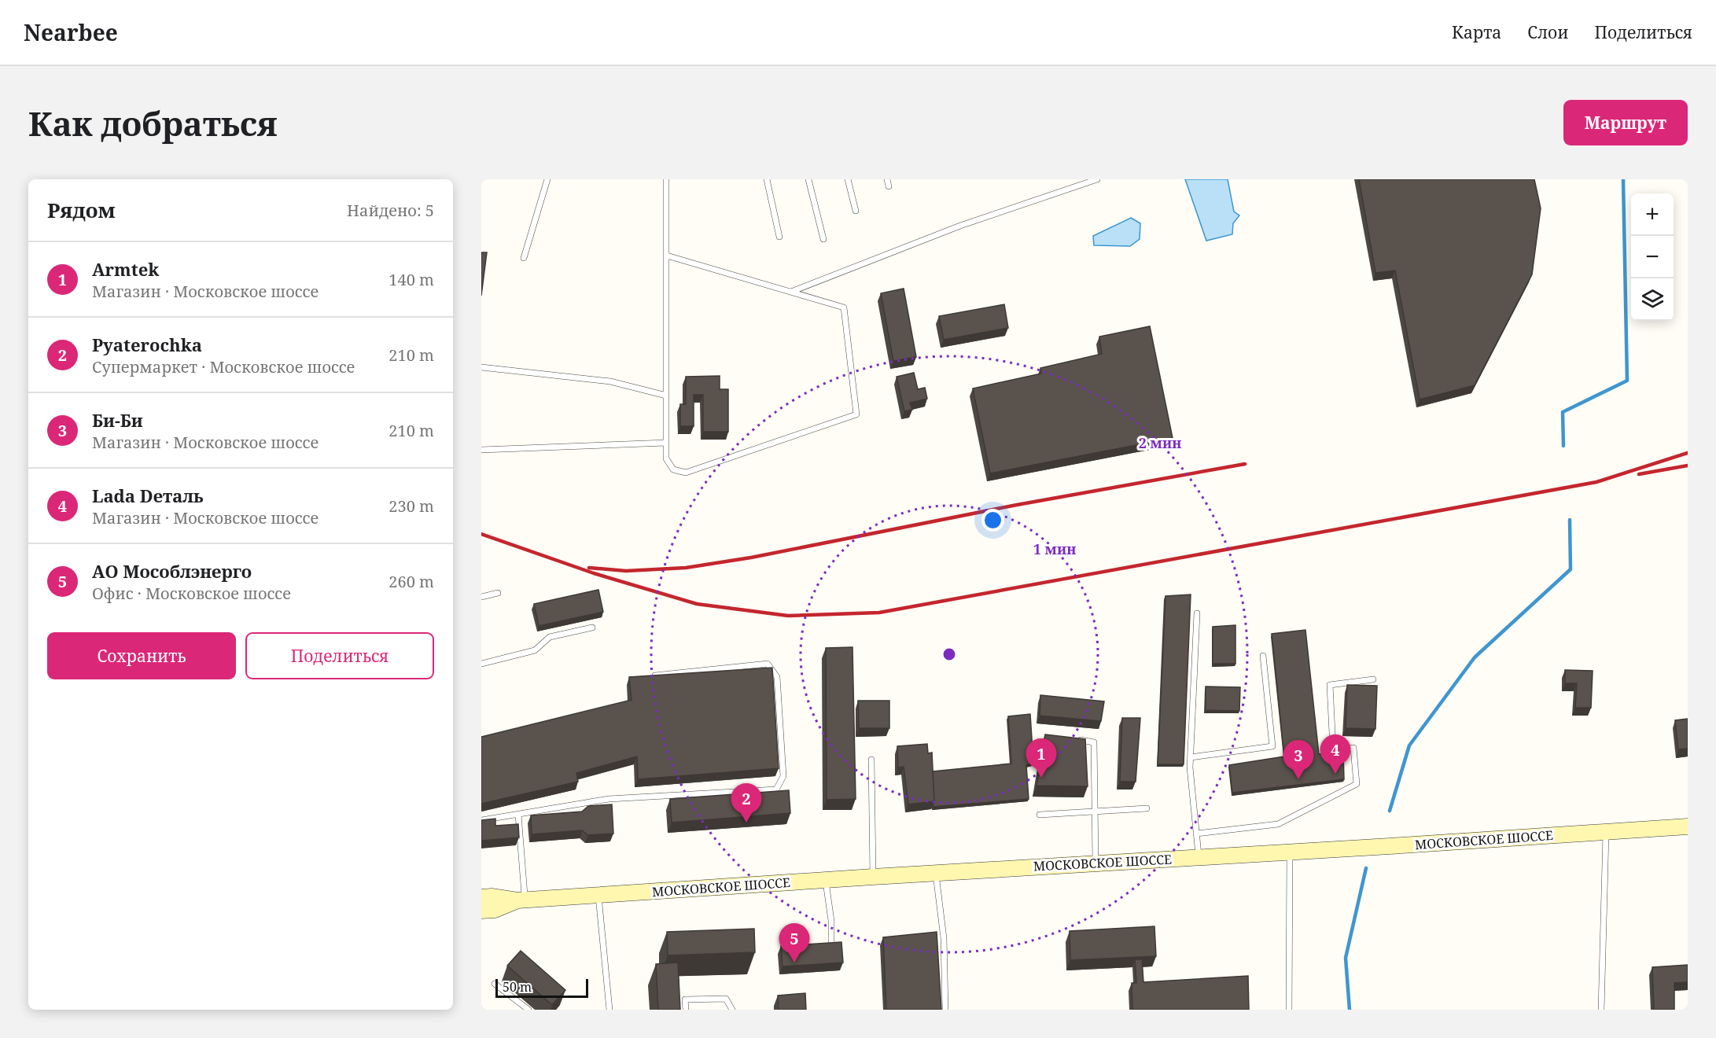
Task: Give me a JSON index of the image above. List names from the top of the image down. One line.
{"streets":{"main road":["МОСКОВСКОЕ ШОССЕ"]},"scale_bar":"50 m","page":{"header":"Nearbee","nav":["Карта","Слои","Поделиться"],"buttons":["Маршрут",["Сохранить","Поделиться"]],"title":"Как добраться","heading":["Рядом","Найдено: 5"],"map_buttons":["+","−"],"list":[{"mark":"1","name":"Armtek","note":"Магазин · Московское шоссе","value":"140 m"},{"mark":"2","name":"Pyaterochka","note":"Супермаркет · Московское шоссе","value":"210 m"},{"mark":"3","name":"Би-Би","note":"Магазин · Московское шоссе","value":"210 m"},{"mark":"4","name":"Lada Dеталь","note":"Магазин · Московское шоссе","value":"230 m"},{"mark":"5","name":"АО Мособлэнерго","note":"Офис · Московское шоссе","value":"260 m"}],"pins":["4","1","3","2","5"],"scale":"50 m"},"rings":["2 мин","1 мин"]}
